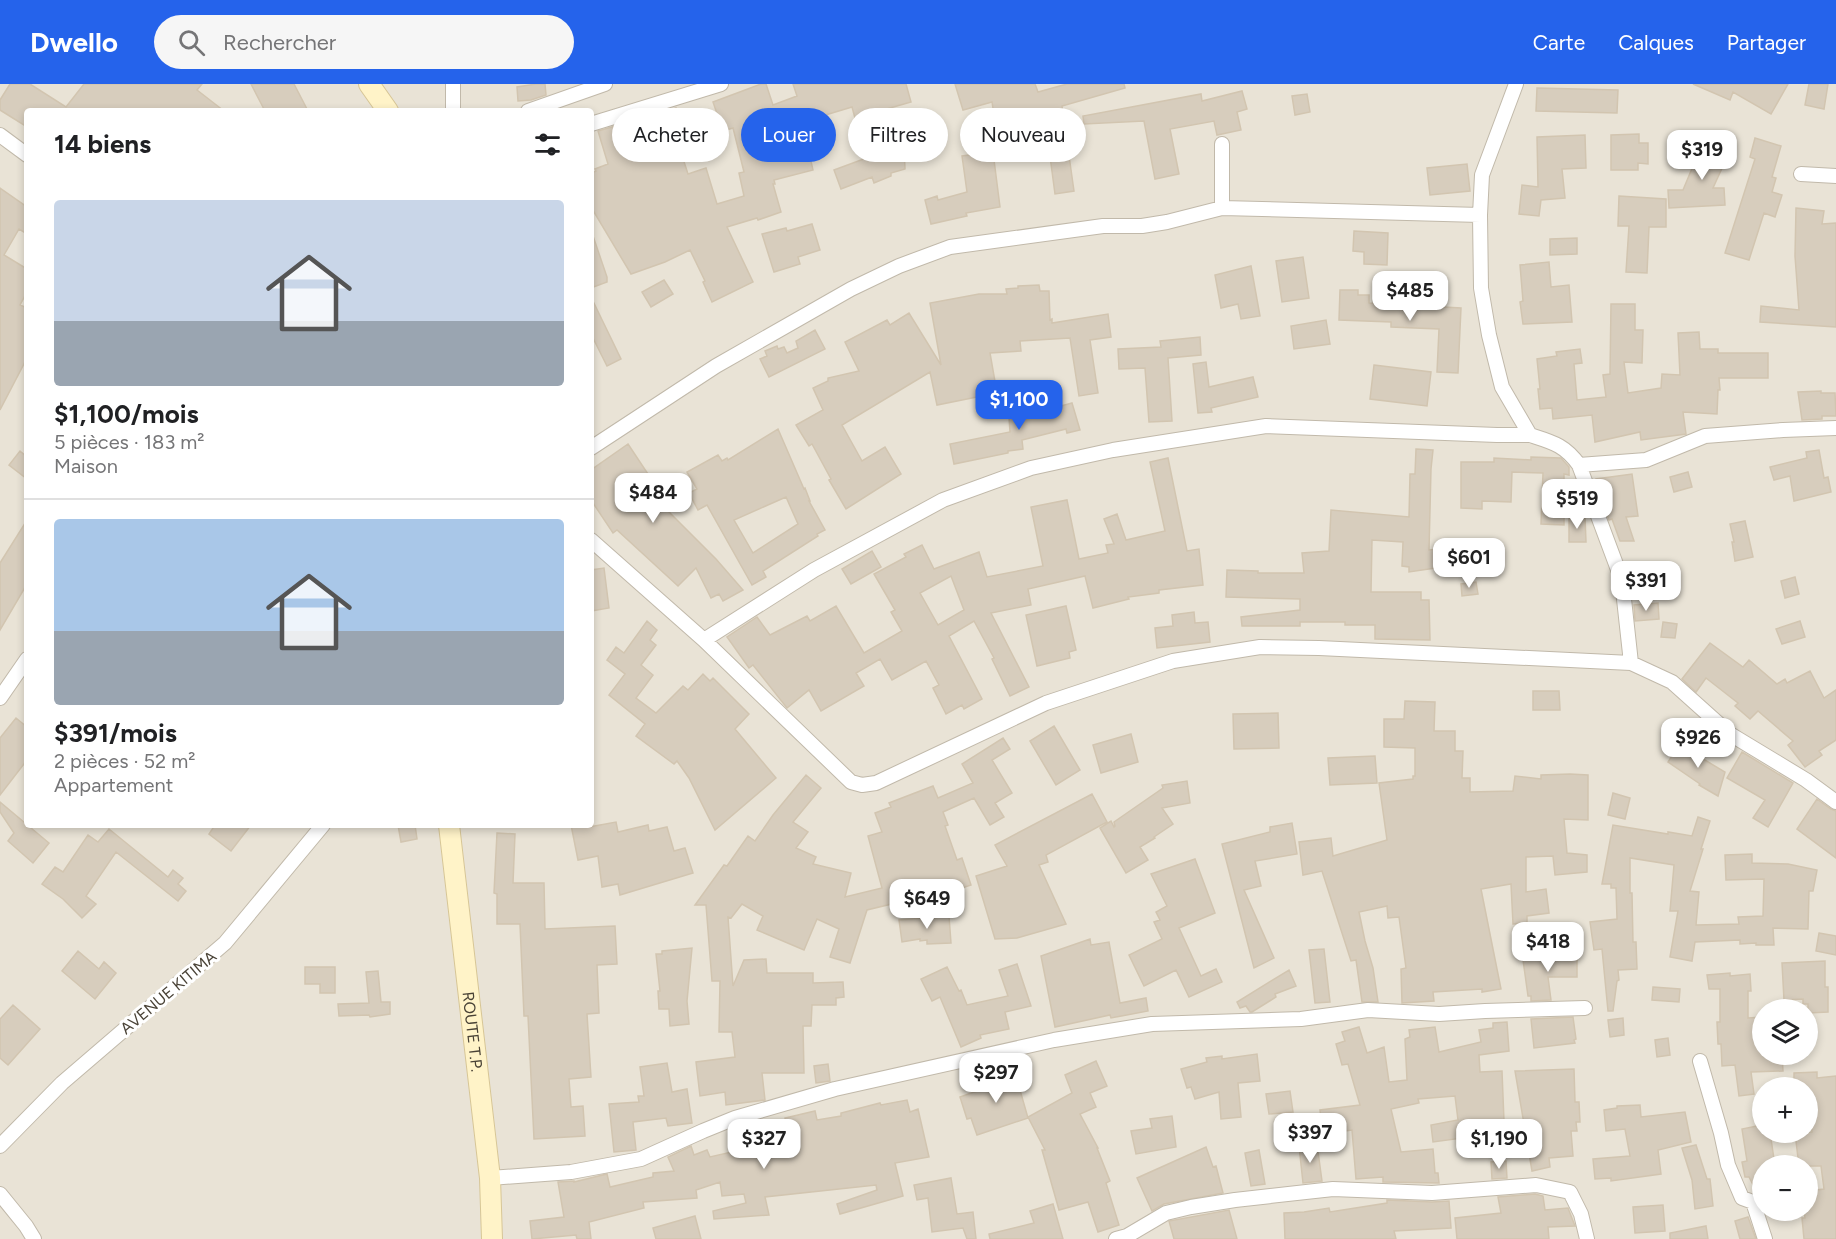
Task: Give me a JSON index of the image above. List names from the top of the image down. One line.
{"streets":{"street":["AVENUE KITIMA","ROUTE T.P."]},"page":{"header":"Dwello","search":"Rechercher","nav":["Carte","Calques","Partager"],"chip":["Acheter","Louer","Filtres","Nouveau"],"heading":"14 biens","price":["$319","$485","$1,100","$484","$519","$601","$391","$926","$649","$418","$297","$397","$327","$1,190"],"list":[{"name":"$1,100/mois","note":"5 pièces · 183 m² · Maison"},{"name":"$391/mois","note":"2 pièces · 52 m² · Appartement"}],"map_buttons":["+","−"]}}
